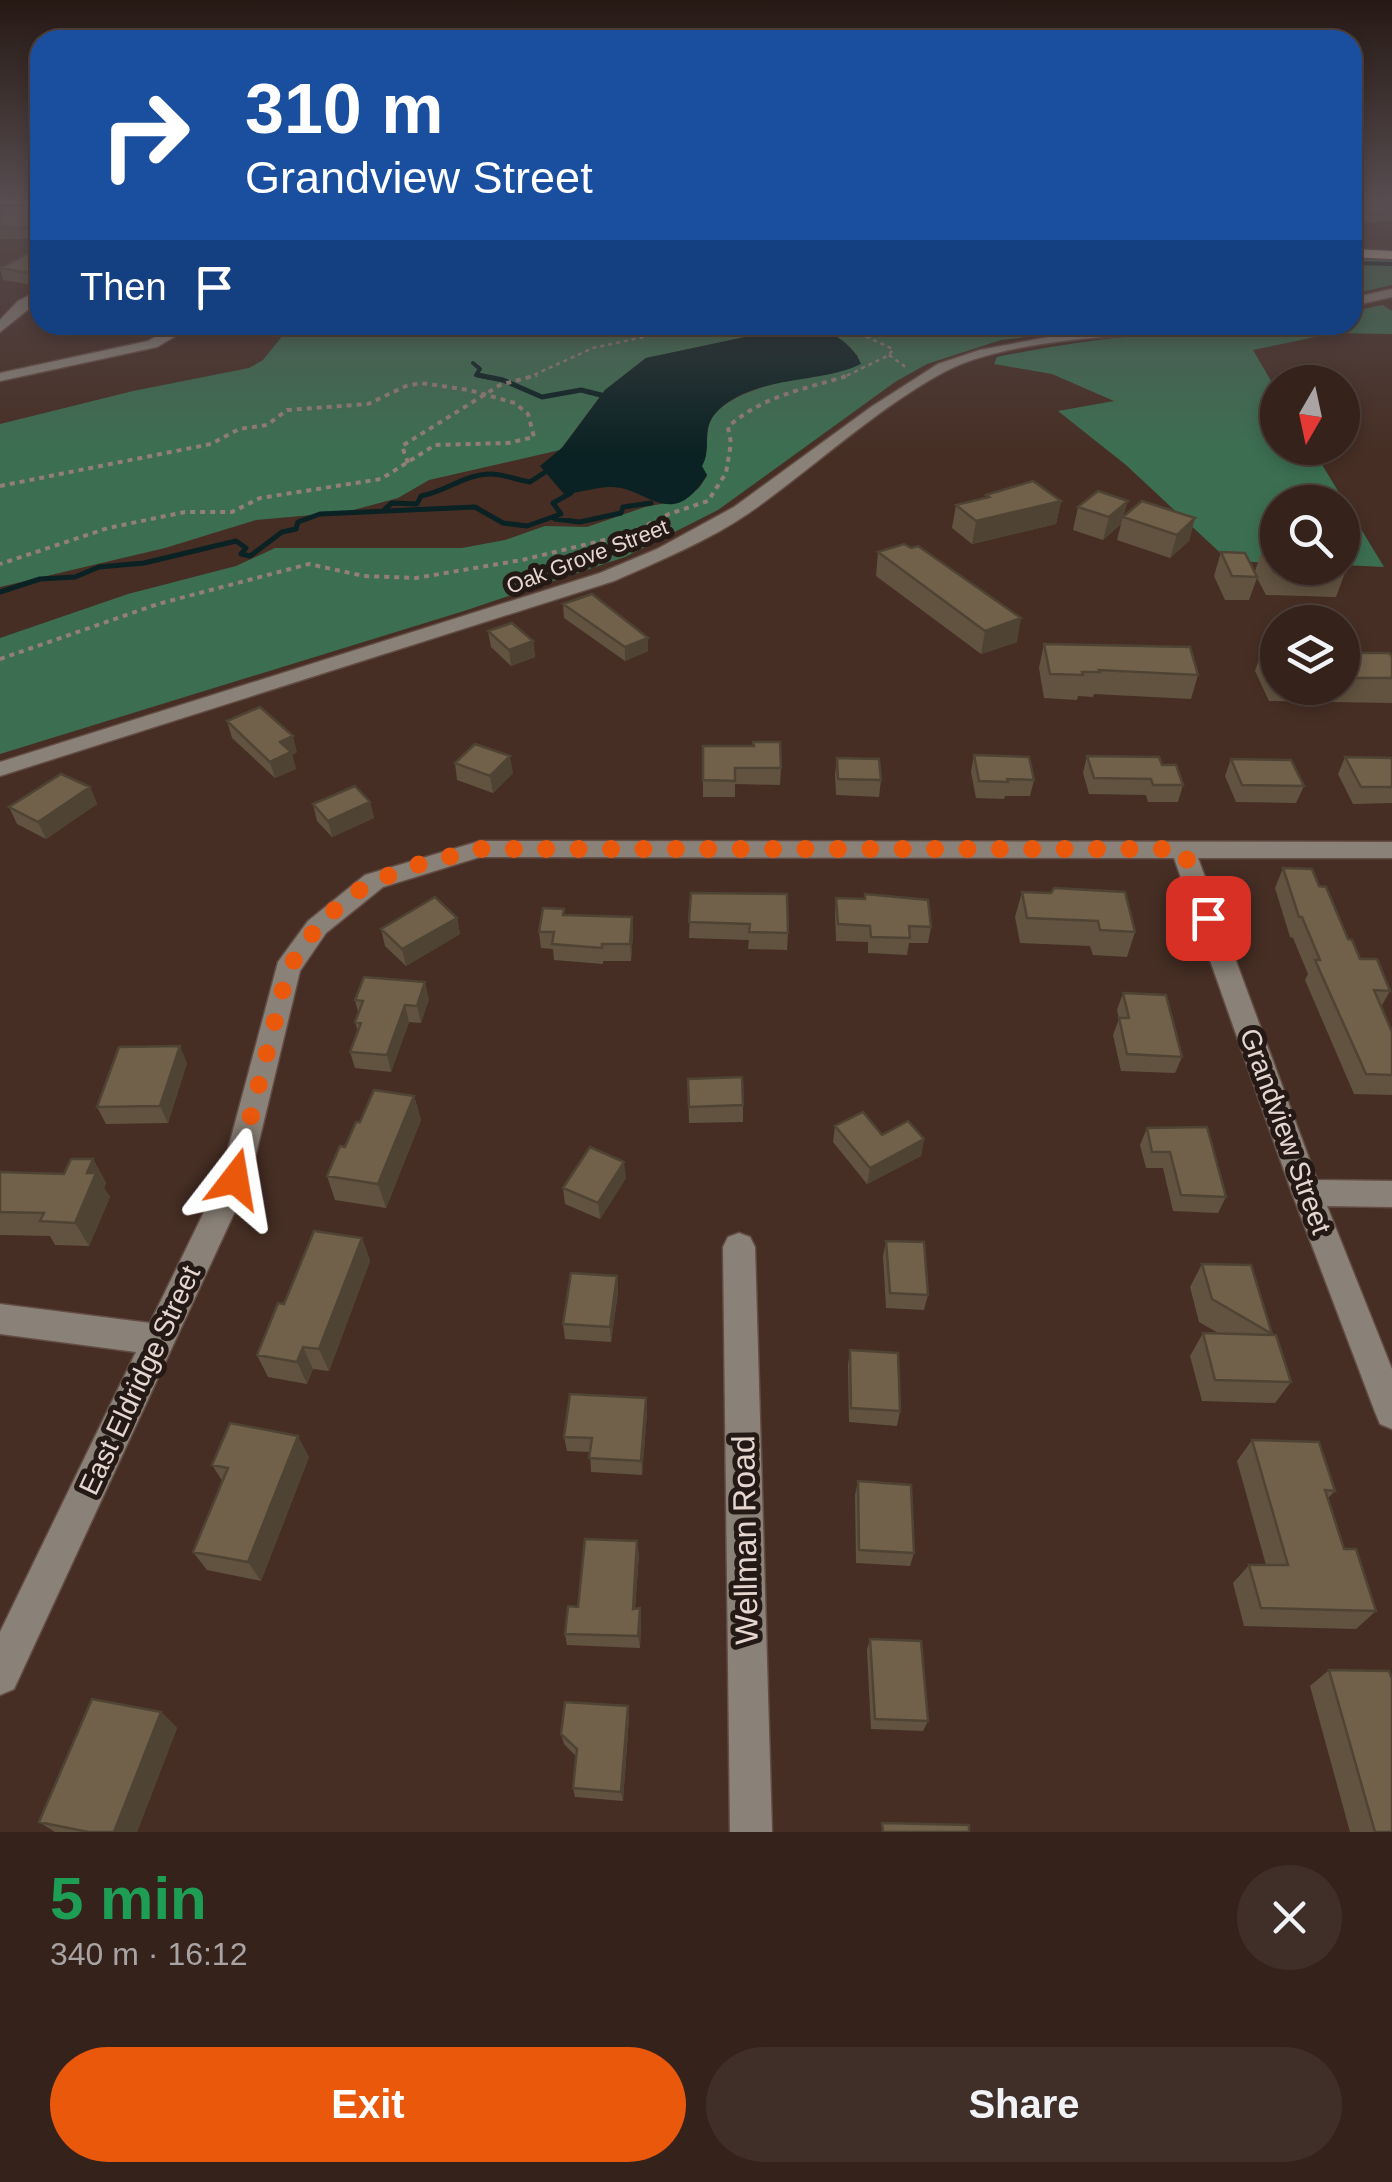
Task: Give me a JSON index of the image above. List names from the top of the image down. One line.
{"streets":{"street":["Oak Grove Street","Grandview Street","East Eldridge Street","Wellman Road"]},"crossings":[["Grandview Street","East Eldridge Street"]],"north":"bottom","page":{"turn":["310 m","Grandview Street"],"then":"Then","heading":["5 min","340 m · 16:12"],"buttons":["Exit","Share"]}}
